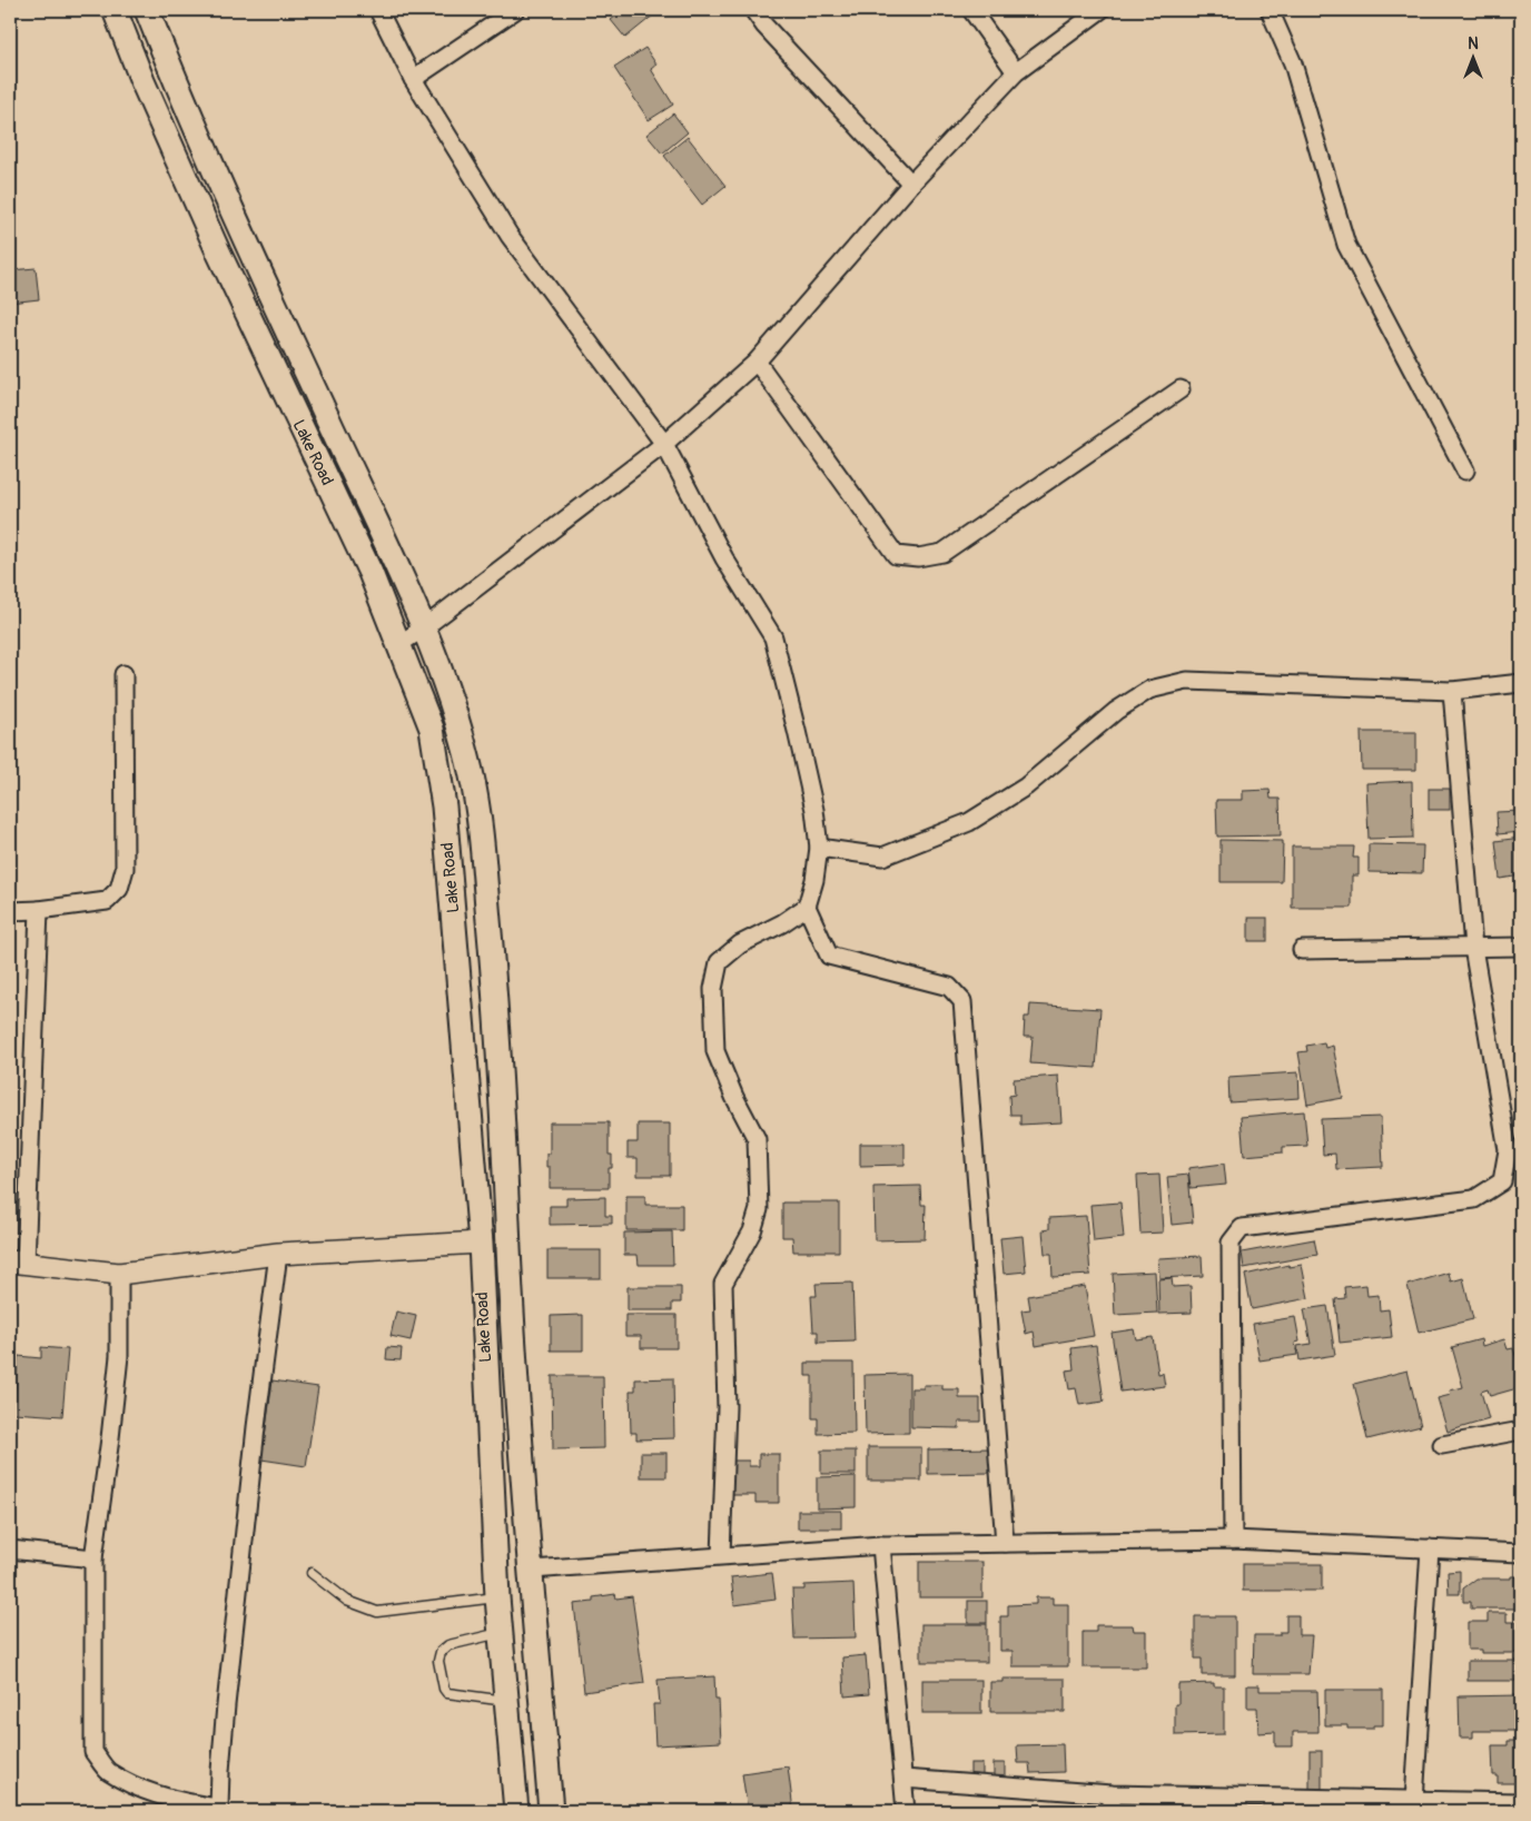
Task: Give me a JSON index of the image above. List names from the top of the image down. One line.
{"streets":{"main road":["Lake Road"]},"north":"top"}
